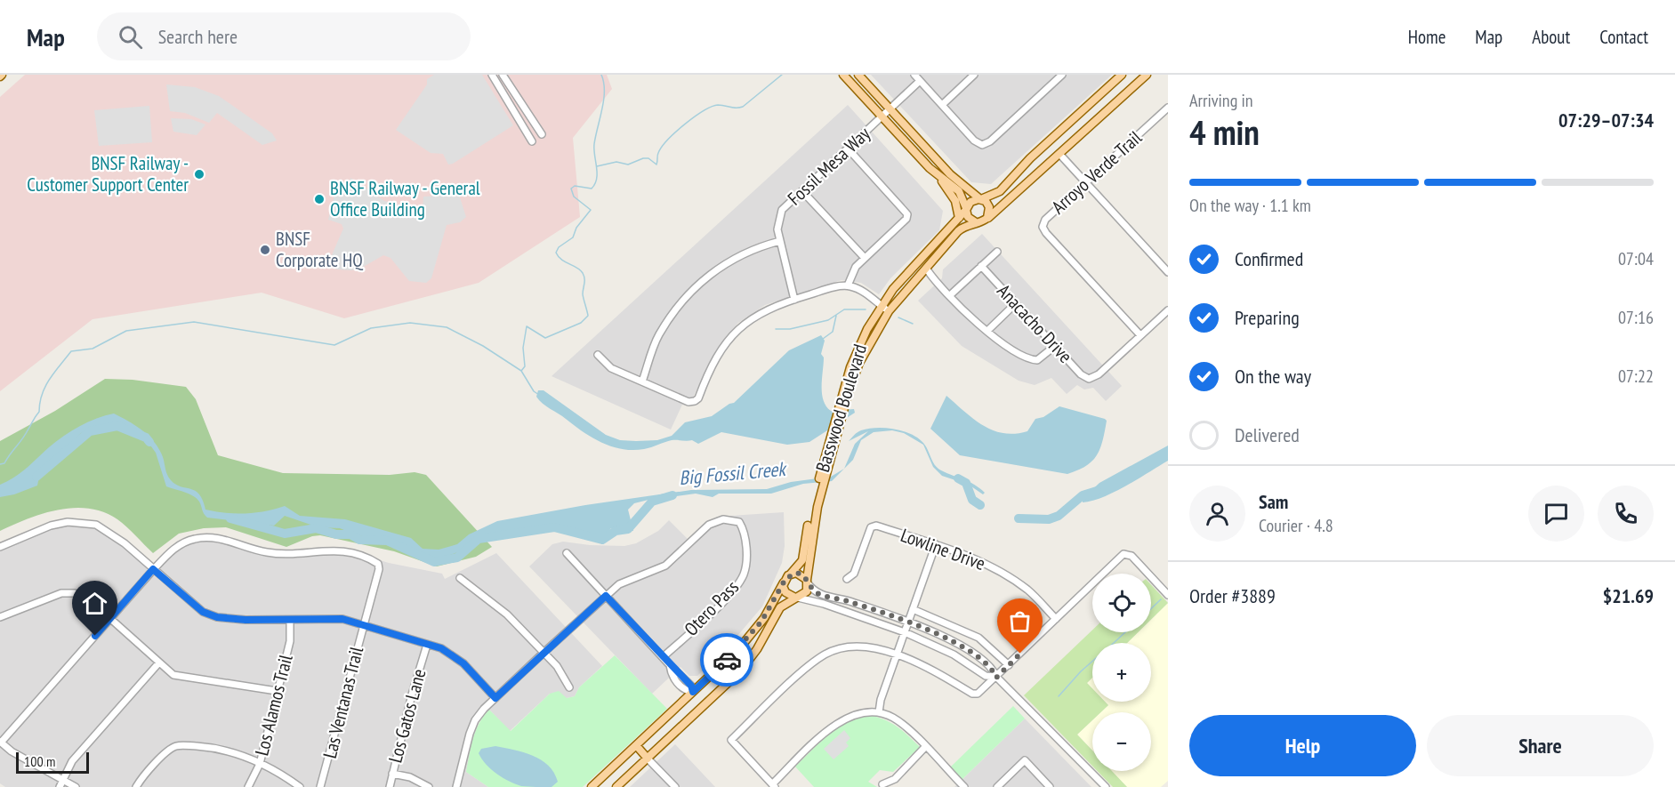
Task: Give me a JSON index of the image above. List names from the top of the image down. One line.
{"streets":{"main road":["Basswood Boulevard"],"street":["Fossil Mesa Way","Arroyo Verde Trail","Anacacho Drive","Lowline Drive","Otero Pass","Las Ventanas Trail","Los Alamos Trail","Los Gatos Lane"]},"crossings":[["Arroyo Verde Trail","Anacacho Drive"]],"water":["Big Fossil Creek"],"places":["BNSF Railway - Customer Support Center","BNSF Railway - General Office Building","BNSF Corporate HQ"],"scale_bar":"100 m","page":{"header":"Map","search":"Search here","nav":["Home","Map","About","Contact"],"heading":["4 min","Arriving in","07:29–07:34"],"panel":["Sam","Courier · 4.8","Order #3889","$21.69"],"bar":"On the way · 1.1 km","list":[["Confirmed","07:04"],["Preparing","07:16"],["On the way","07:22"],"Delivered"],"map_buttons":["+","−"],"buttons":["Help","Share"],"scale":"100 m"}}
